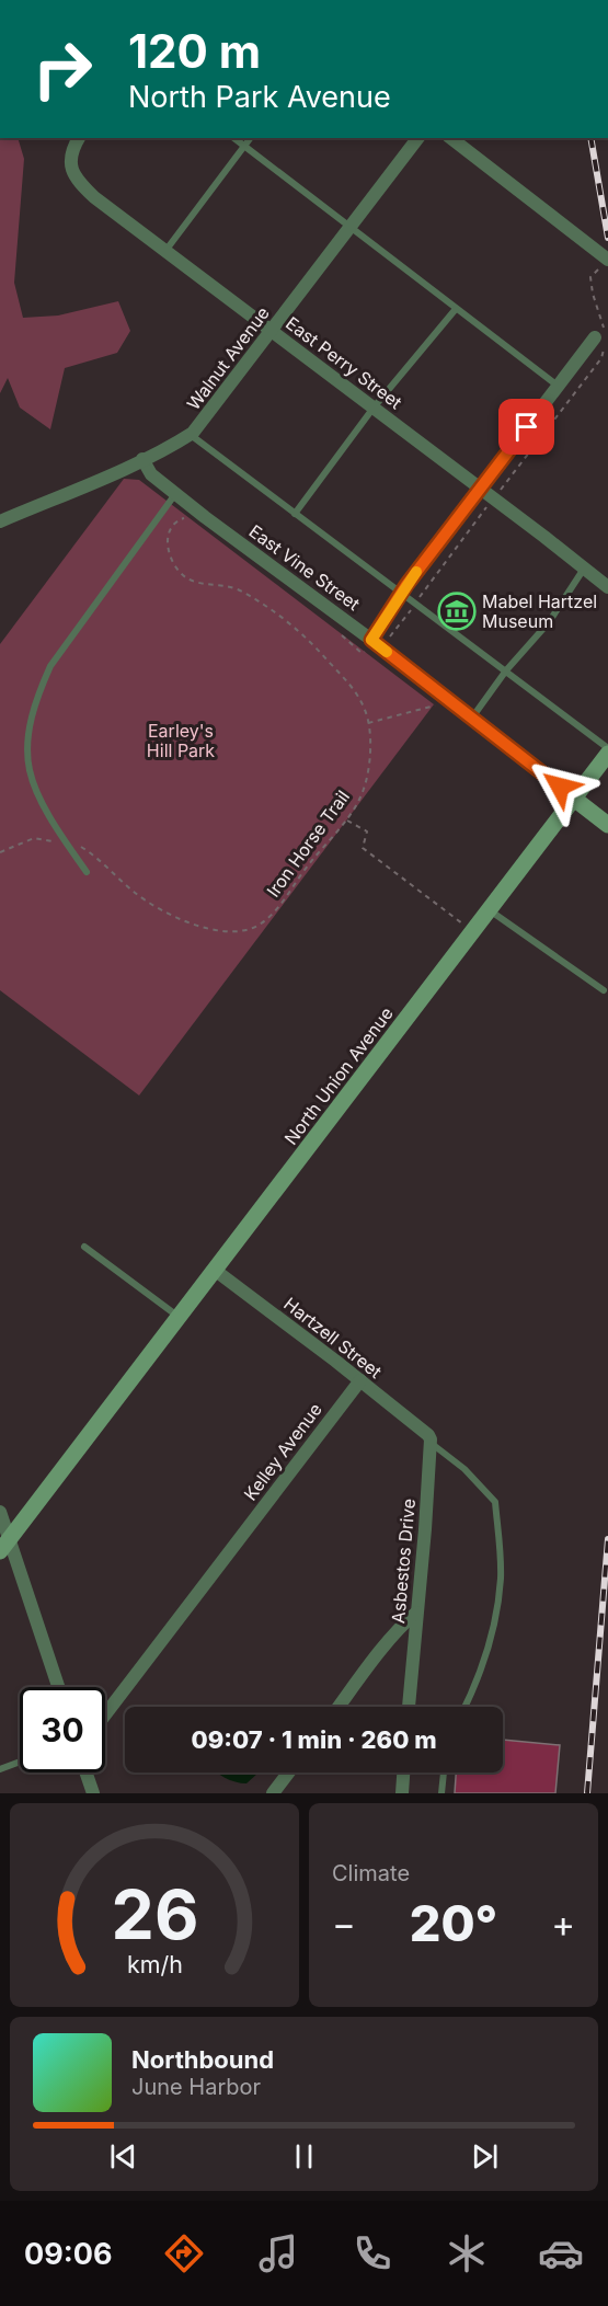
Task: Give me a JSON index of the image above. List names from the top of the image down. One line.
{"streets":{"main road":["North Union Avenue"],"street":["Walnut Avenue","East Perry Street","East Vine Street","Hartzell Street","Kelley Avenue","Asbestos Drive"],"path":["Iron Horse Trail"]},"crossings":[["Walnut Avenue","East Perry Street"],["Walnut Avenue","East Vine Street"],["East Vine Street","North Union Avenue"],["North Union Avenue","Hartzell Street"],["Hartzell Street","Kelley Avenue"],["Hartzell Street","Asbestos Drive"]],"parks":["Earley's Hill Park"],"places":{"museum":["Mabel Hartzel Museum"]},"page":{"turn":["120 m","North Park Avenue"],"limit":"30","trip":"09:07 · 1 min · 260 m","tile":"Climate","heat":["−","20°","+"],"song":["Northbound","June Harbor"],"tabs":"09:06","gauge":["26","km/h"]}}
